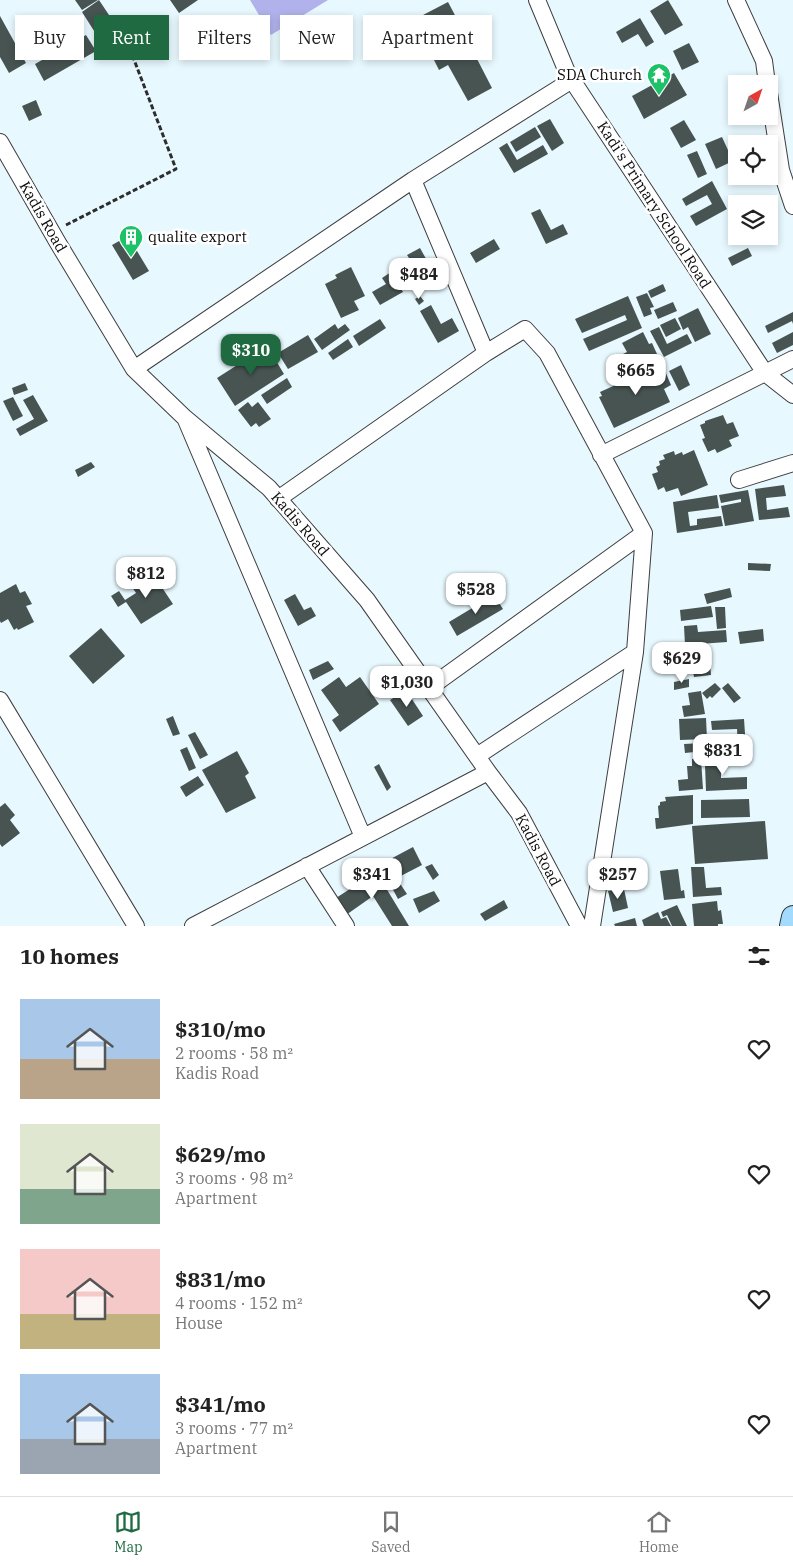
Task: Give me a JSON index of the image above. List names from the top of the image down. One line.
{"streets":{"street":["Kadi's Primary School Road","Kadis Road"]},"places":{"temple":["SDA Church"],"building":["qualite export"]},"north":"top right","page":{"chip":["Buy","Rent","Filters","New","Apartment"],"price":["$484","$310","$665","$812","$528","$629","$1,030","$831","$341","$257"],"heading":"10 homes","list":[{"name":"$310/mo","note":"2 rooms · 58 m² · Kadis Road"},{"name":"$629/mo","note":"3 rooms · 98 m² · Apartment"},{"name":"$831/mo","note":"4 rooms · 152 m² · House"},{"name":"$341/mo","note":"3 rooms · 77 m² · Apartment"}],"tabs":["Map","Saved","Home"]}}
